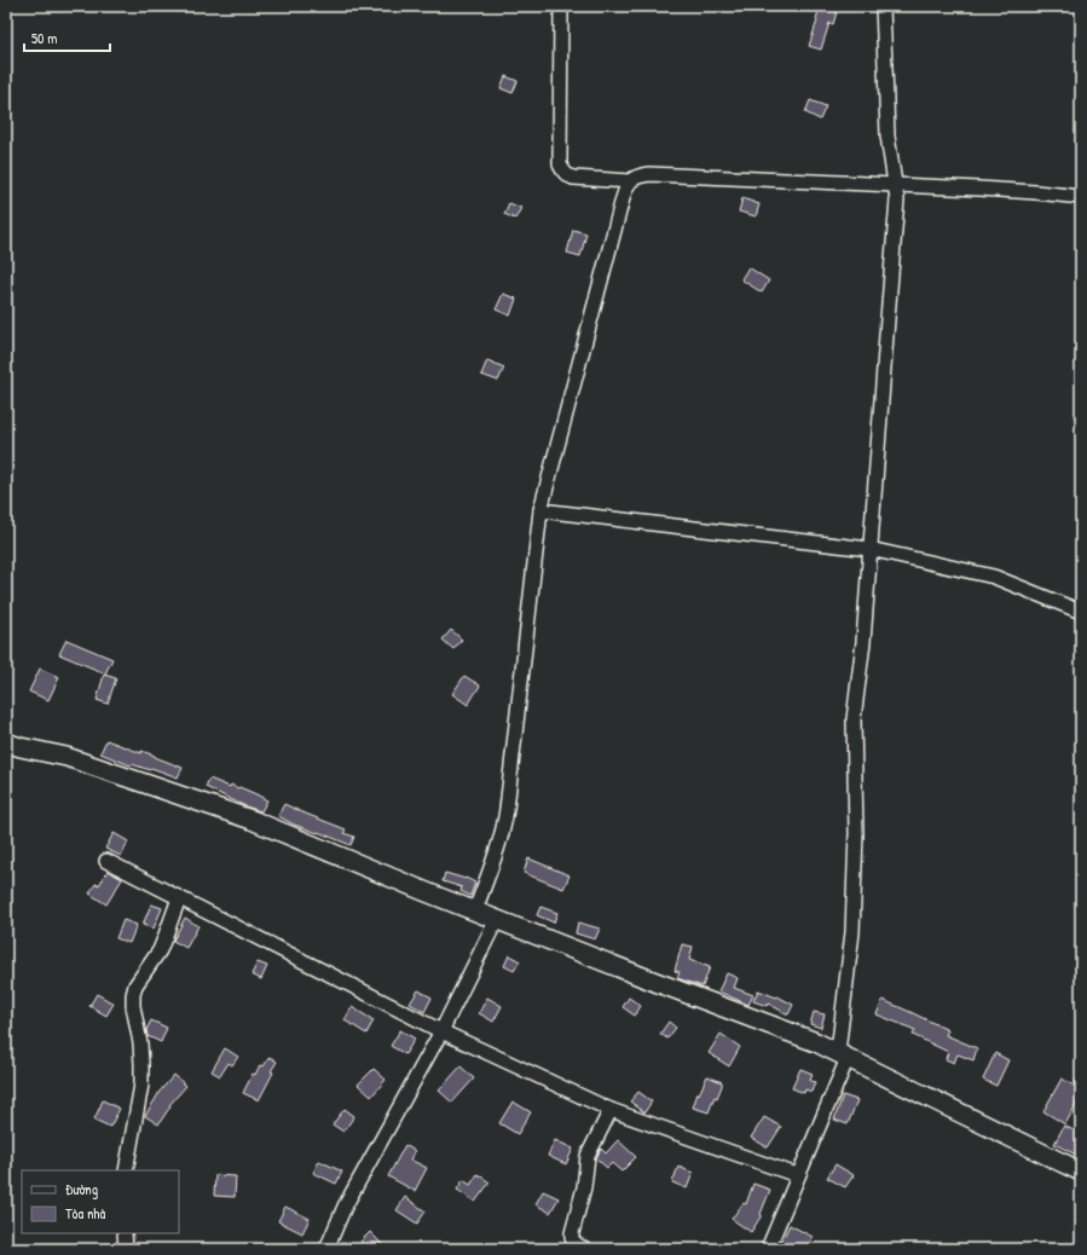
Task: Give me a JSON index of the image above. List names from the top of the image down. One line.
{"legend":["Đường","Tòa nhà"],"scale_bar":"50 m"}
